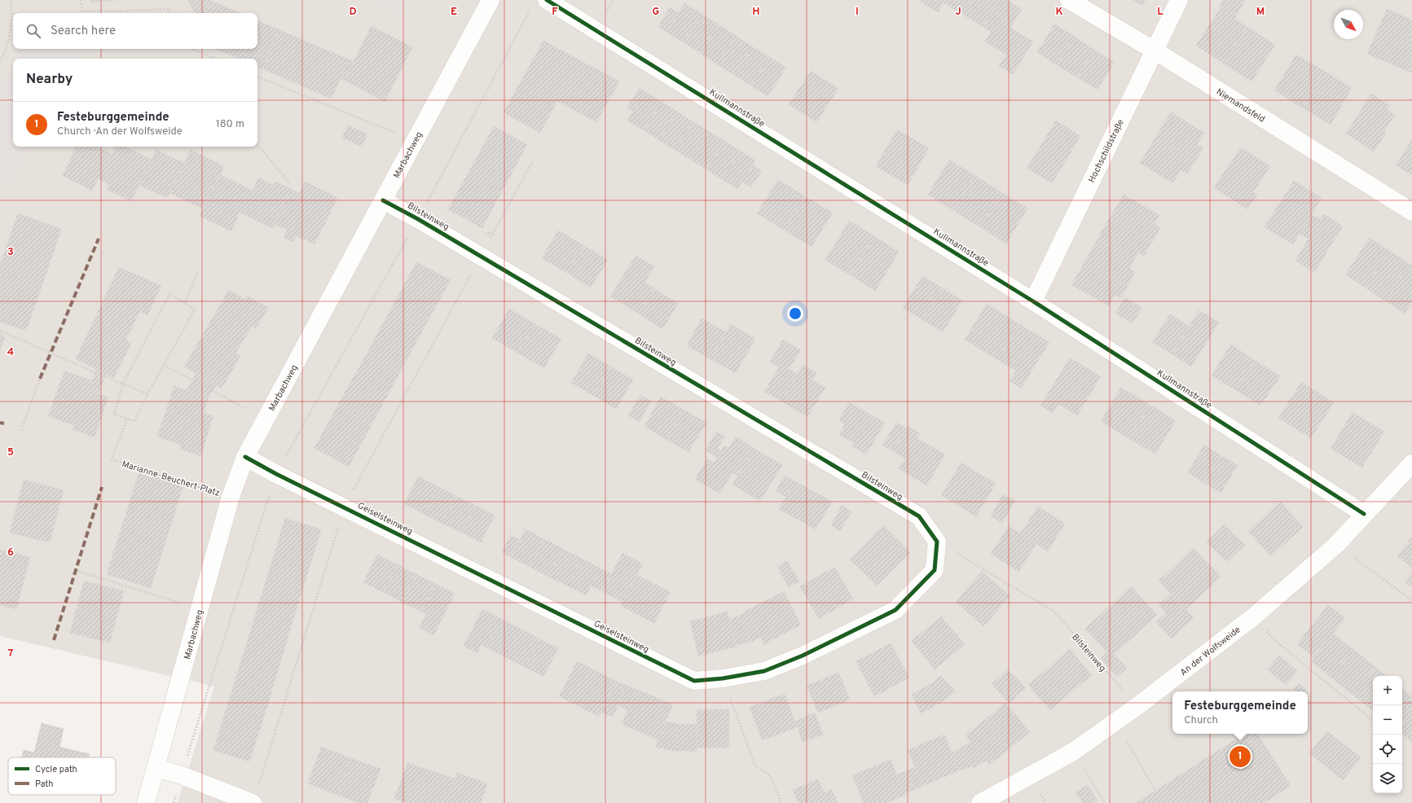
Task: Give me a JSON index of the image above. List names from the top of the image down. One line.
{"streets":{"street":["Niemandsfeld","Kullmannstraße","Hochschildstraße","Marbachweg","Bilsteinweg","Geiselsteinweg","An der Wolfsweide"],"path":["Marianne-Beuchert-Platz"]},"crossings":[["Niemandsfeld","Hochschildstraße"],["Kullmannstraße","Hochschildstraße"],["Kullmannstraße","An der Wolfsweide"],["Marbachweg","Bilsteinweg"],["Marbachweg","Marianne-Beuchert-Platz"],["Marbachweg","Geiselsteinweg"],["Bilsteinweg","Geiselsteinweg"],["Bilsteinweg","An der Wolfsweide"]],"legend":["Cycle path","Path"],"north":"bottom right","page":{"search":"Search here","heading":"Nearby","list":[{"mark":"1","name":"Festeburggemeinde","note":"Church · An der Wolfsweide","value":"180 m"}],"map_buttons":["+","−"],"popup":["Festeburggemeinde","Church"],"pins":"1"},"grid":{"columns":["D","E","F","G","H","I","J","K","L","M"],"rows":["3","4","5","6","7"]}}
